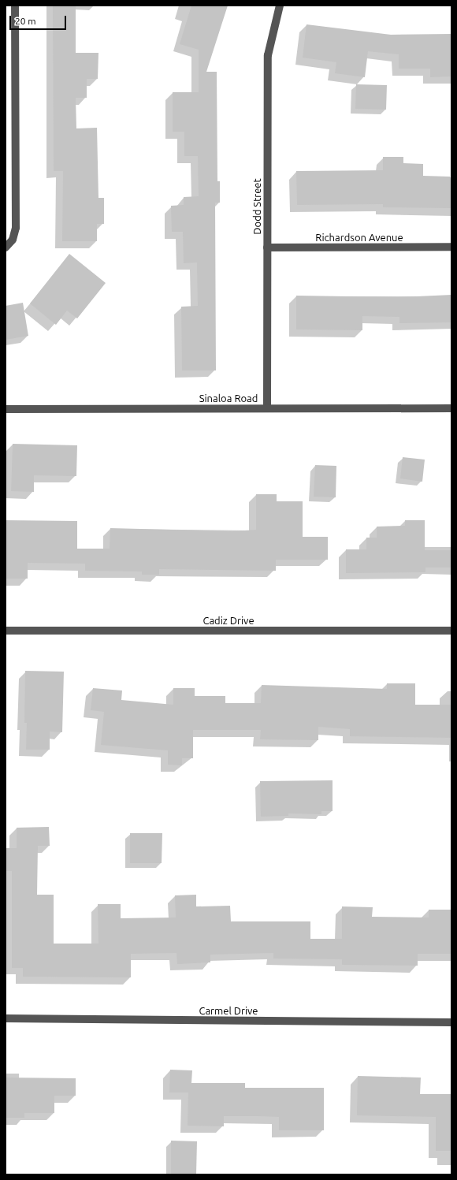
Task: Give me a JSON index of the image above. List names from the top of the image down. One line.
{"streets":{"street":["Dodd Street","Richardson Avenue","Sinaloa Road","Cadiz Drive","Carmel Drive"]},"crossings":[["Dodd Street","Richardson Avenue"],["Dodd Street","Sinaloa Road"]],"scale_bar":"20 m"}
